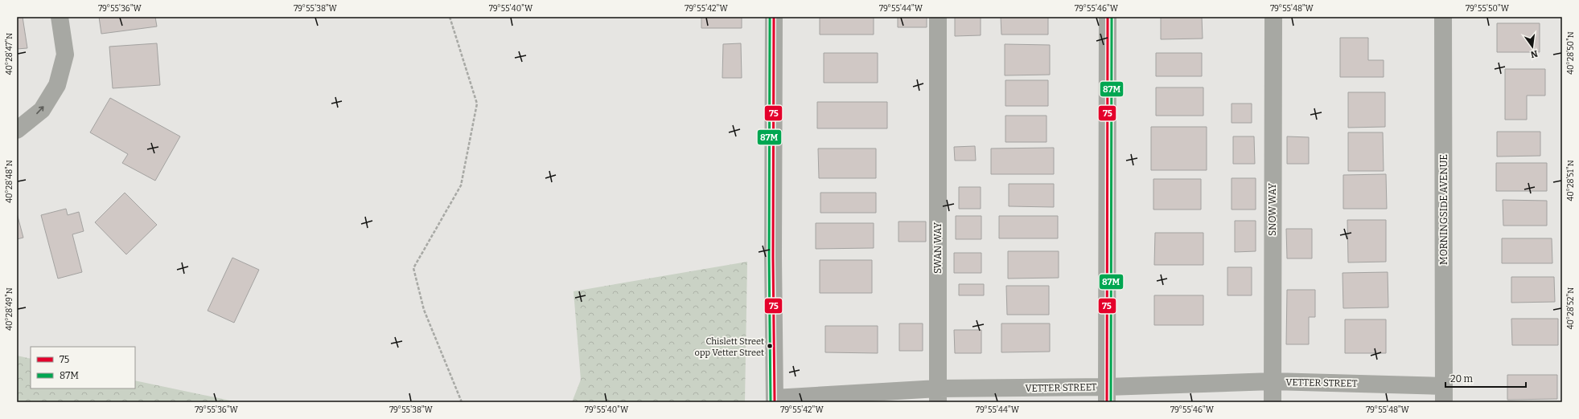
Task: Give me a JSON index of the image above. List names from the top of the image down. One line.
{"streets":{"street":["SNOW WAY","MORNINGSIDE AVENUE","SWAN WAY","VETTER STREET"]},"crossings":[["SNOW WAY","VETTER STREET"],["MORNINGSIDE AVENUE","VETTER STREET"],["SWAN WAY","VETTER STREET"]],"places":["Chislett Street opp Vetter Street"],"lines":["transit line 75","transit line 87M"],"legend":["75","87M"],"scale_bar":"20 m","north":"bottom","coordinates":["79°55'36\"W","79°55'38\"W","79°55'40\"W","79°55'42\"W","79°55'44\"W","79°55'46\"W","79°55'48\"W","79°55'50\"W","40°28'50\"N","40°28'47\"N","40°28'51\"N","40°28'48\"N","40°28'52\"N","40°28'49\"N"]}
